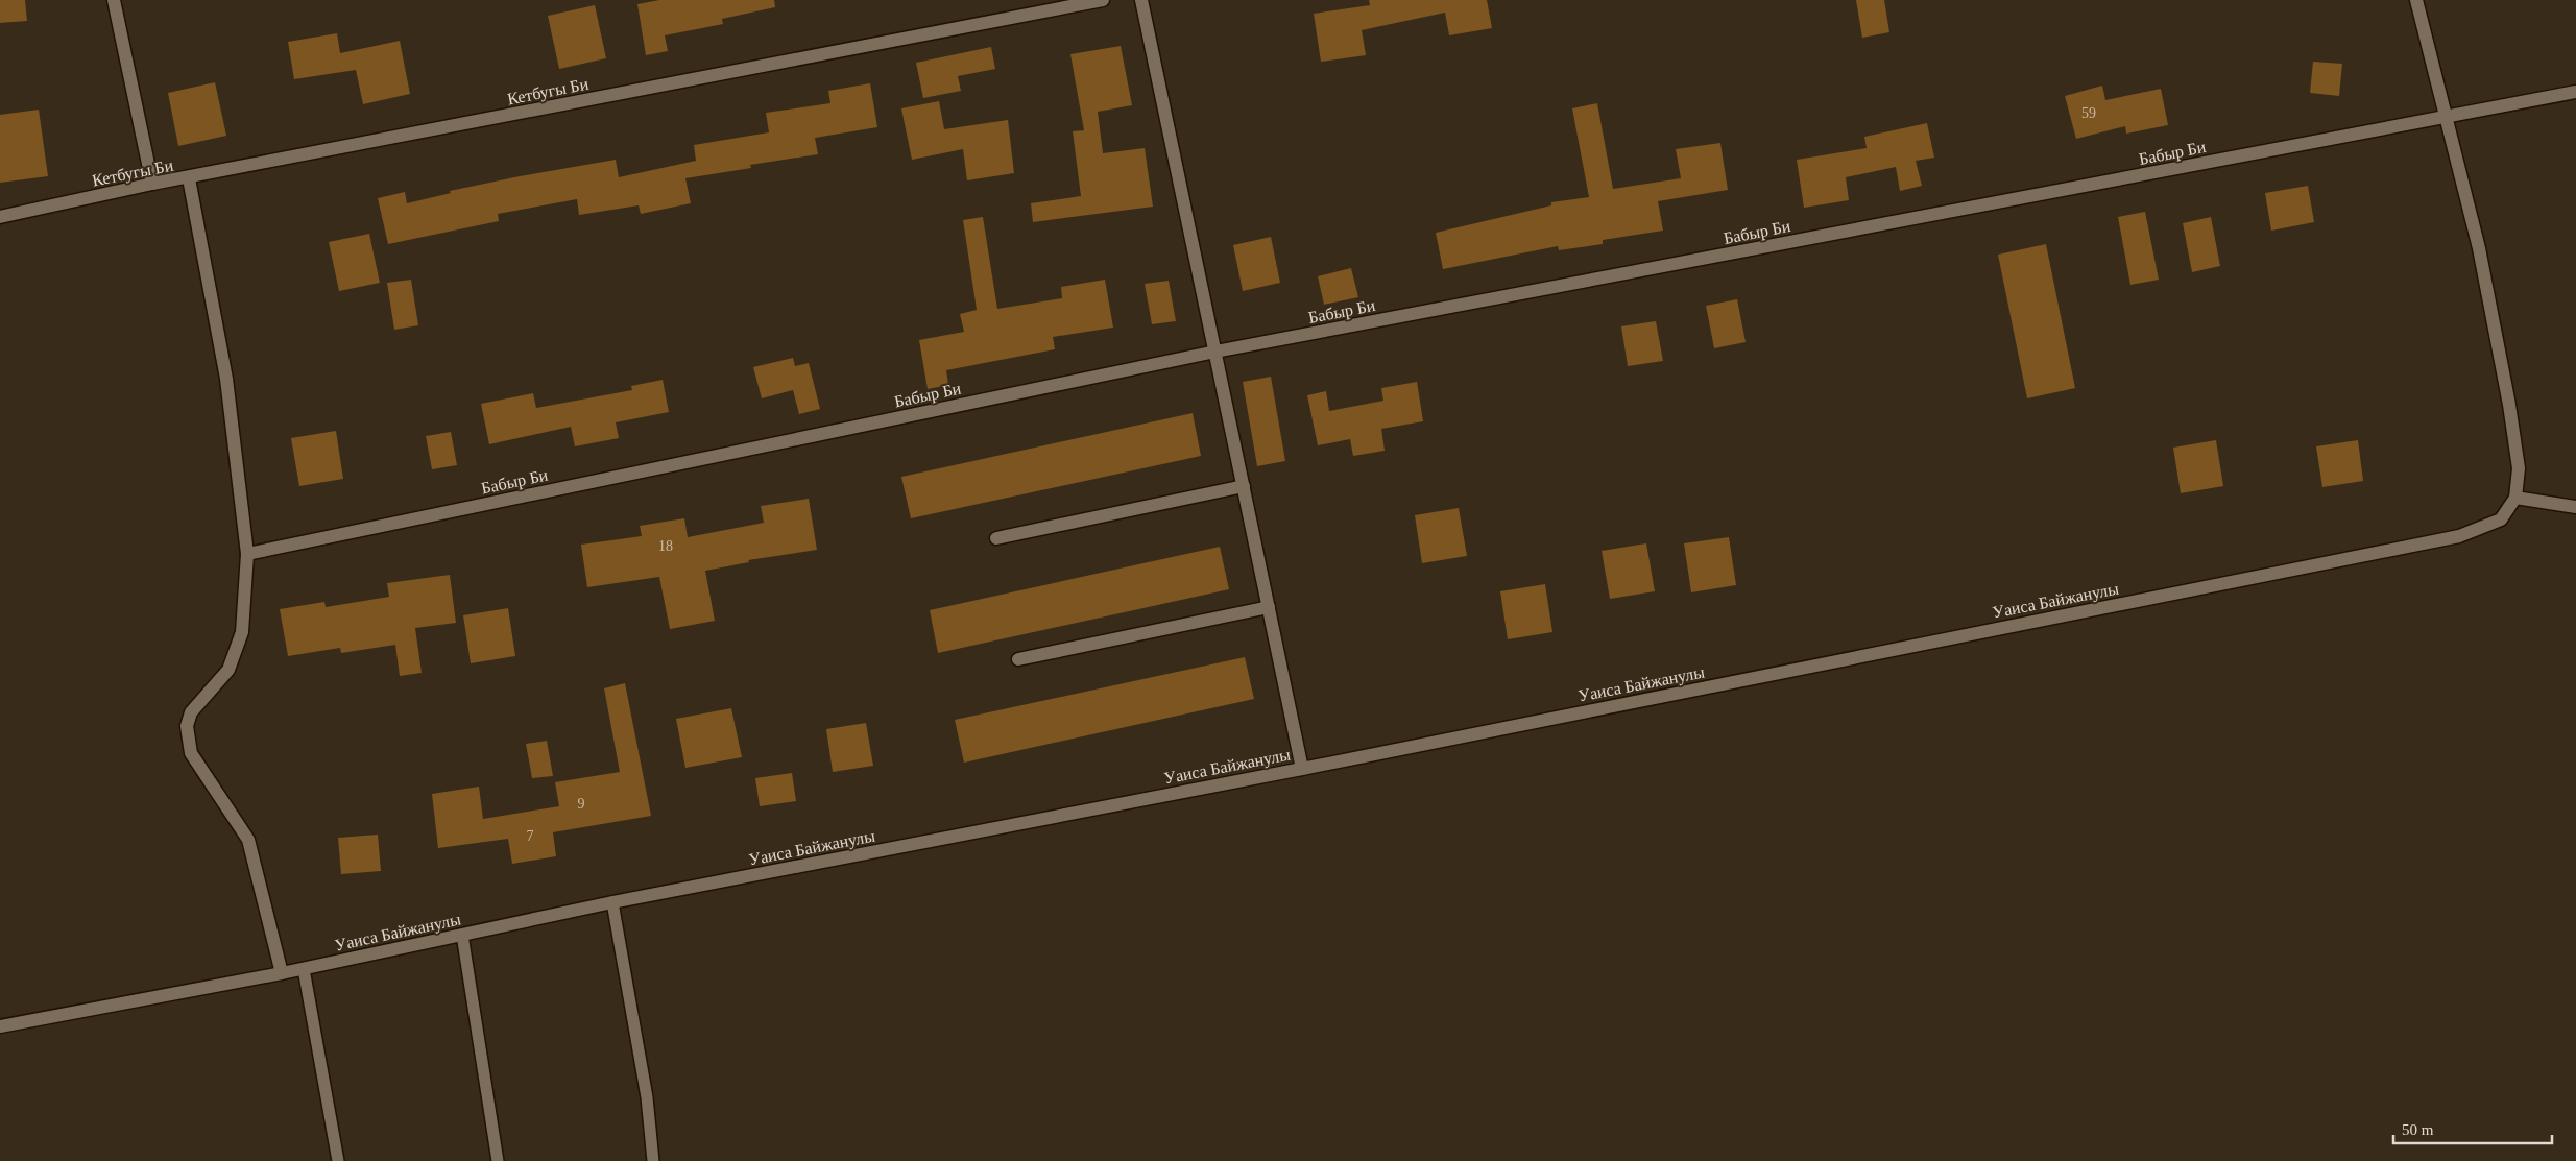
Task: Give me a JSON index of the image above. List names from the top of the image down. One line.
{"streets":{"street":["Кетбугы Би","Бабыр Би","Уаиса Байжанулы"]},"house_numbers":["59","18","9","7"],"scale_bar":"50 m"}
